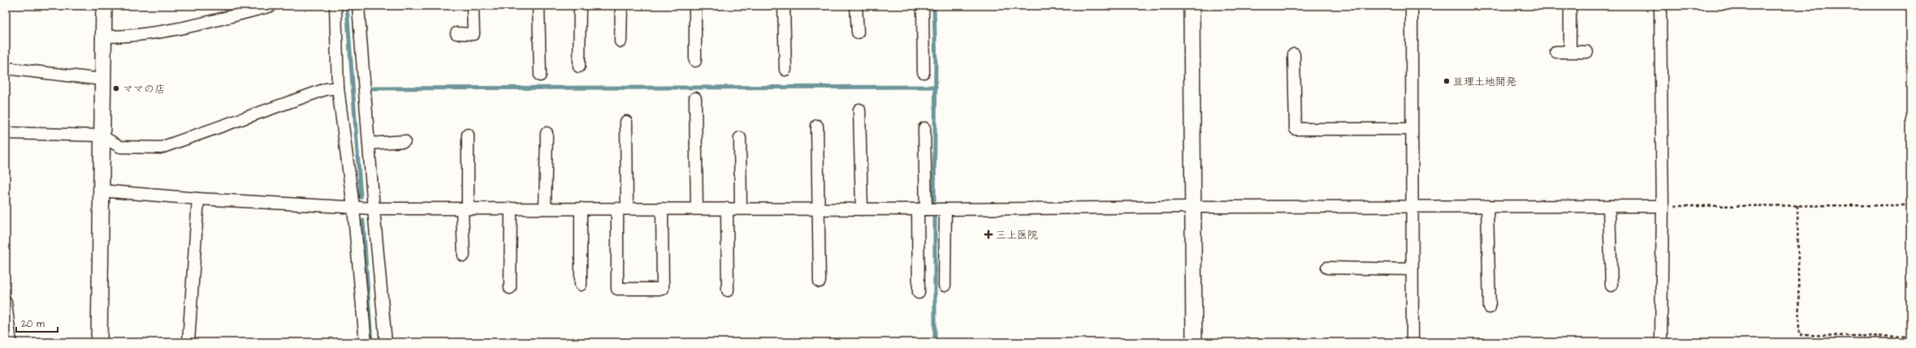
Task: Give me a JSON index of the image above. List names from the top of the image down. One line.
{"places":{"other":["亘理土地開発","ママの店"],"health":["三上医院"]},"scale_bar":"20 m"}
